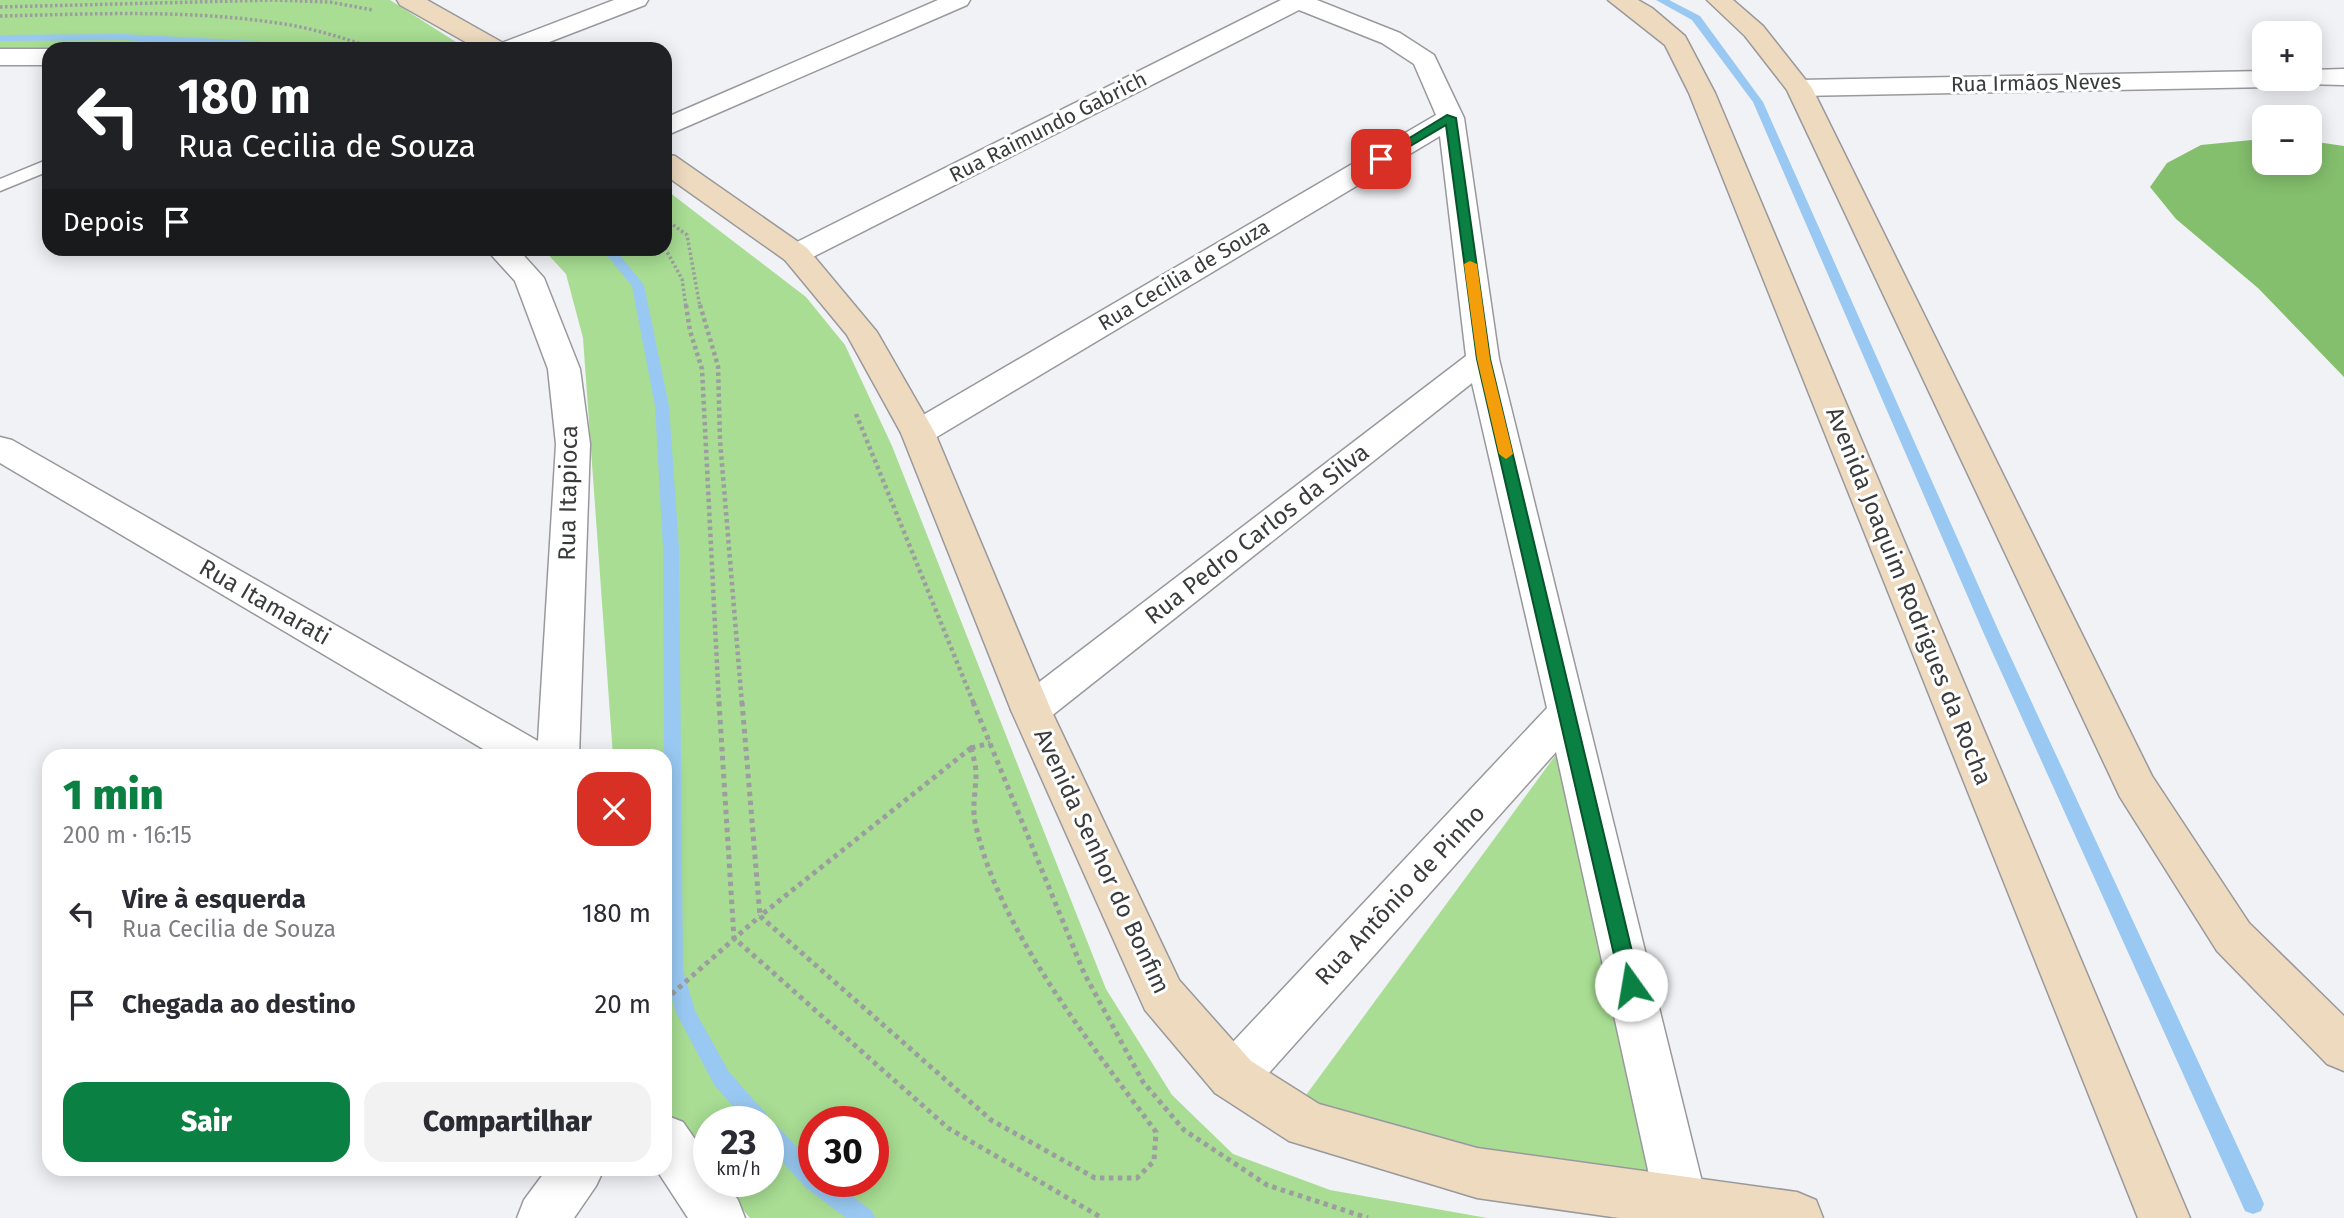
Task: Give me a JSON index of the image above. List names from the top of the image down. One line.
{"streets":{"street":["Rua Irmãos Neves","Rua Raimundo Gabrich","Rua Cecilia de Souza","Rua Itapioca","Rua Pedro Carlos da Silva","Avenida Joaquim Rodrigues da Rocha","Rua Itamarati","Avenida Senhor do Bonfim","Rua Antônio de Pinho"]},"crossings":[["Rua Raimundo Gabrich","Avenida Senhor do Bonfim"],["Rua Cecilia de Souza","Avenida Senhor do Bonfim"],["Rua Pedro Carlos da Silva","Avenida Senhor do Bonfim"],["Avenida Senhor do Bonfim","Rua Antônio de Pinho"]],"page":{"map_buttons":["+","−"],"turn":["180 m","Rua Cecilia de Souza"],"then":"Depois","heading":["1 min","200 m · 16:15"],"list":[{"name":"Vire à esquerda","note":"Rua Cecilia de Souza","value":"180 m"},{"name":"Chegada ao destino","value":"20 m"}],"buttons":["Sair","Compartilhar"],"speed":"23 km/h","limit":"30"}}
